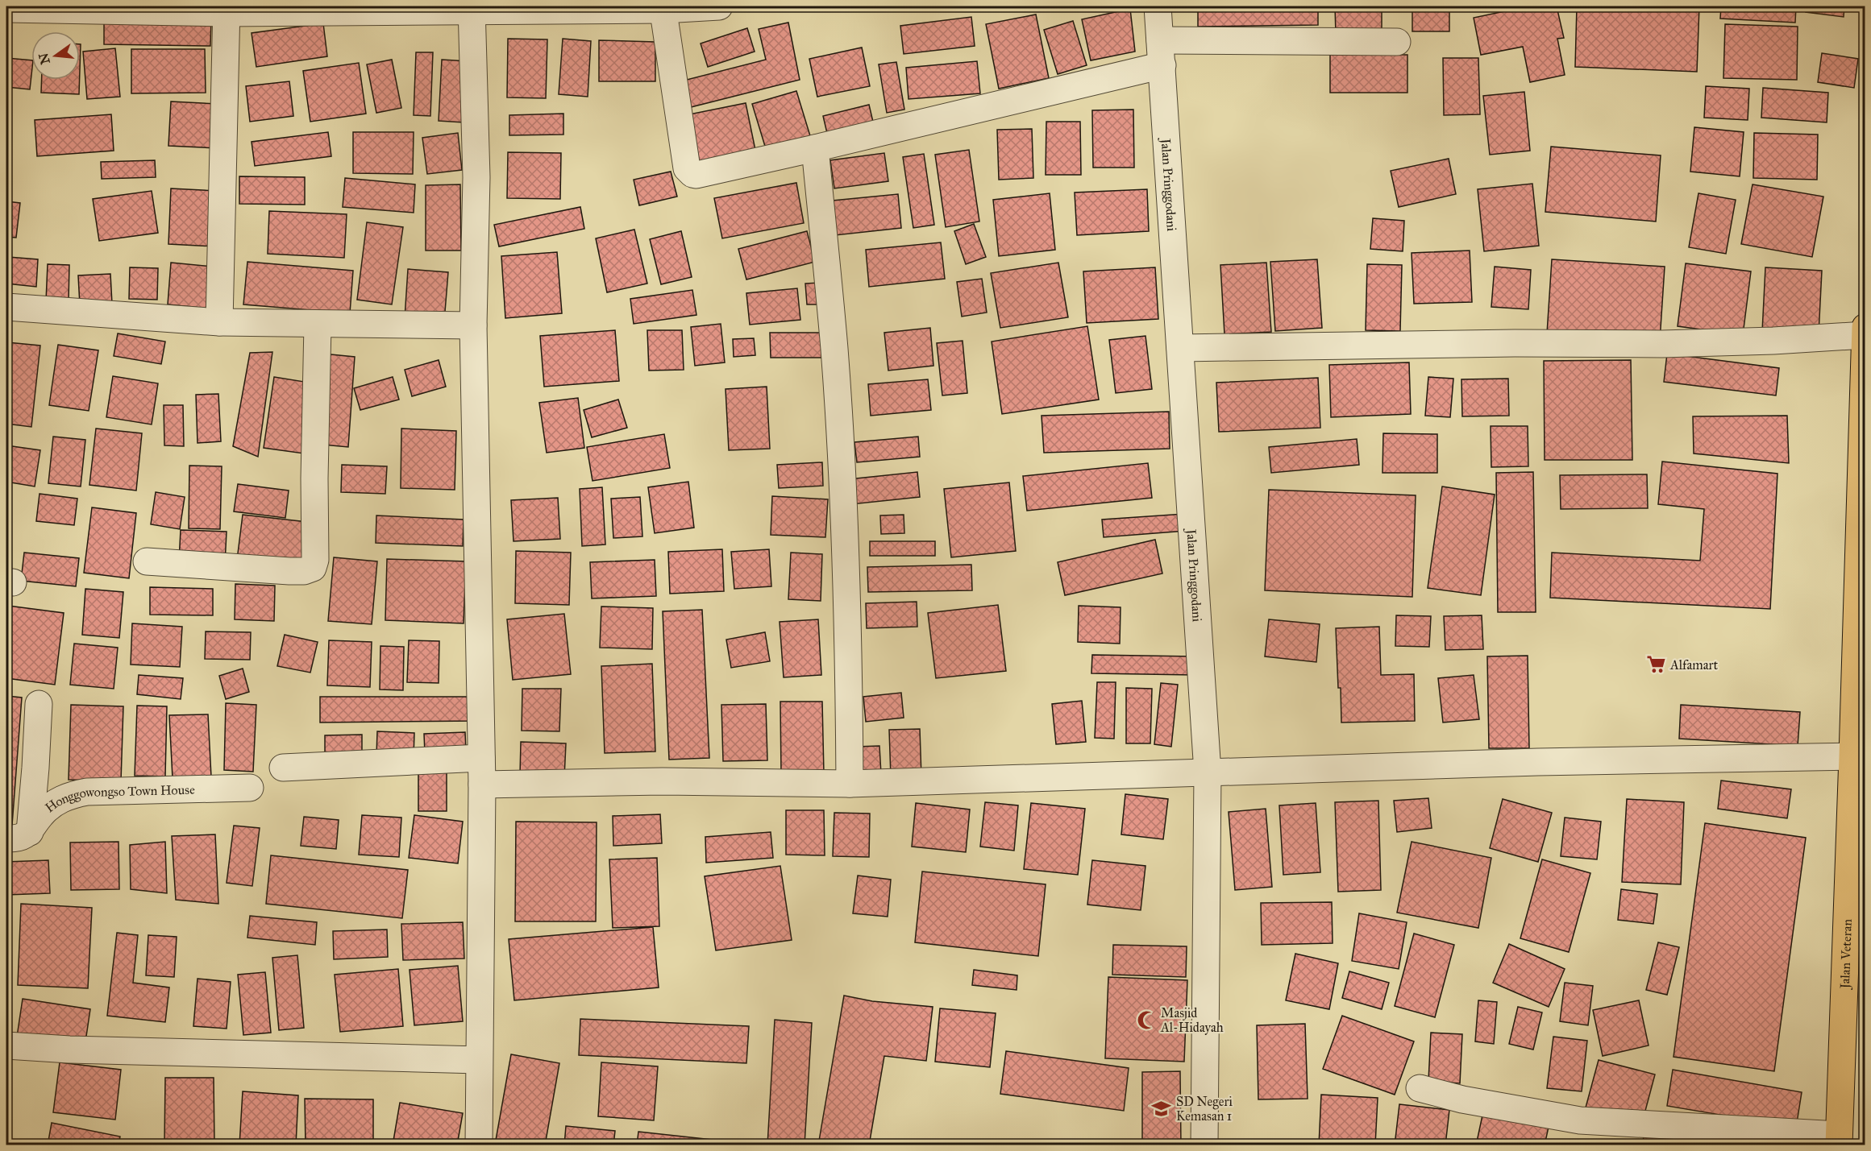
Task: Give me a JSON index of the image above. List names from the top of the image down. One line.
{"streets":{"main road":["Jalan Veteran"],"street":["Jalan Pringgodani","Honggowongso Town House"]},"places":{"supermarket":["Alfamart"],"mosque":["Masjid Al-Hidayah"],"school or university":["SD Negeri Kemasan 1"]},"north":"left"}
